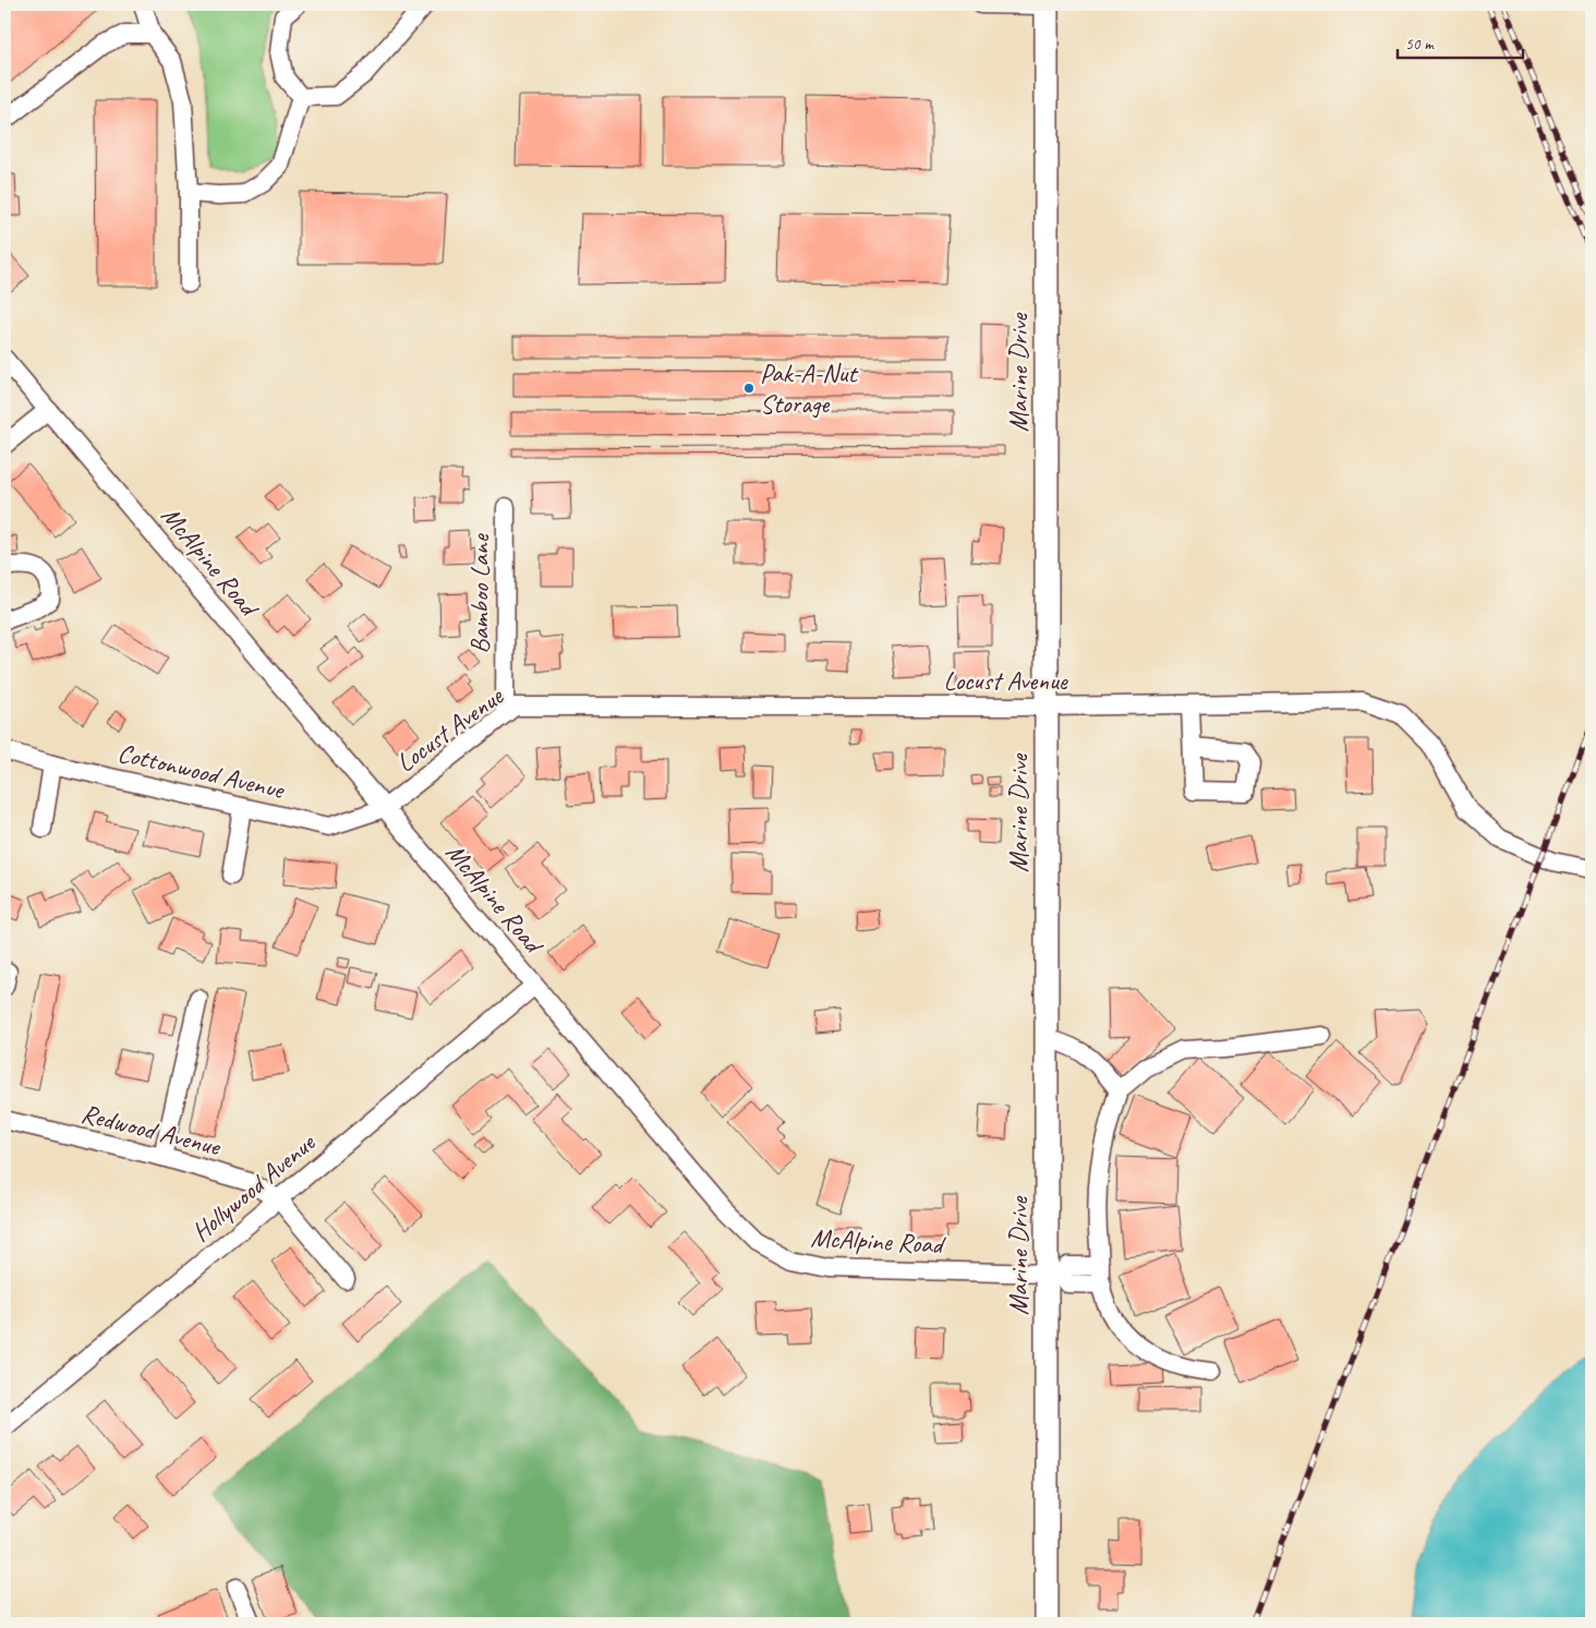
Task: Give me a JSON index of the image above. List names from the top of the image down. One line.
{"streets":{"main road":["Marine Drive"],"street":["McAlpine Road","Bamboo Lane","Locust Avenue","Cottonwood Avenue","Redwood Avenue","Hollywood Avenue"]},"crossings":[["Marine Drive","McAlpine Road"],["Marine Drive","Locust Avenue"],["McAlpine Road","Locust Avenue"],["McAlpine Road","Cottonwood Avenue"],["McAlpine Road","Hollywood Avenue"],["Bamboo Lane","Locust Avenue"],["Locust Avenue","Cottonwood Avenue"],["Redwood Avenue","Hollywood Avenue"]],"places":["Pak-A-Nut Storage"],"scale_bar":"50 m"}
